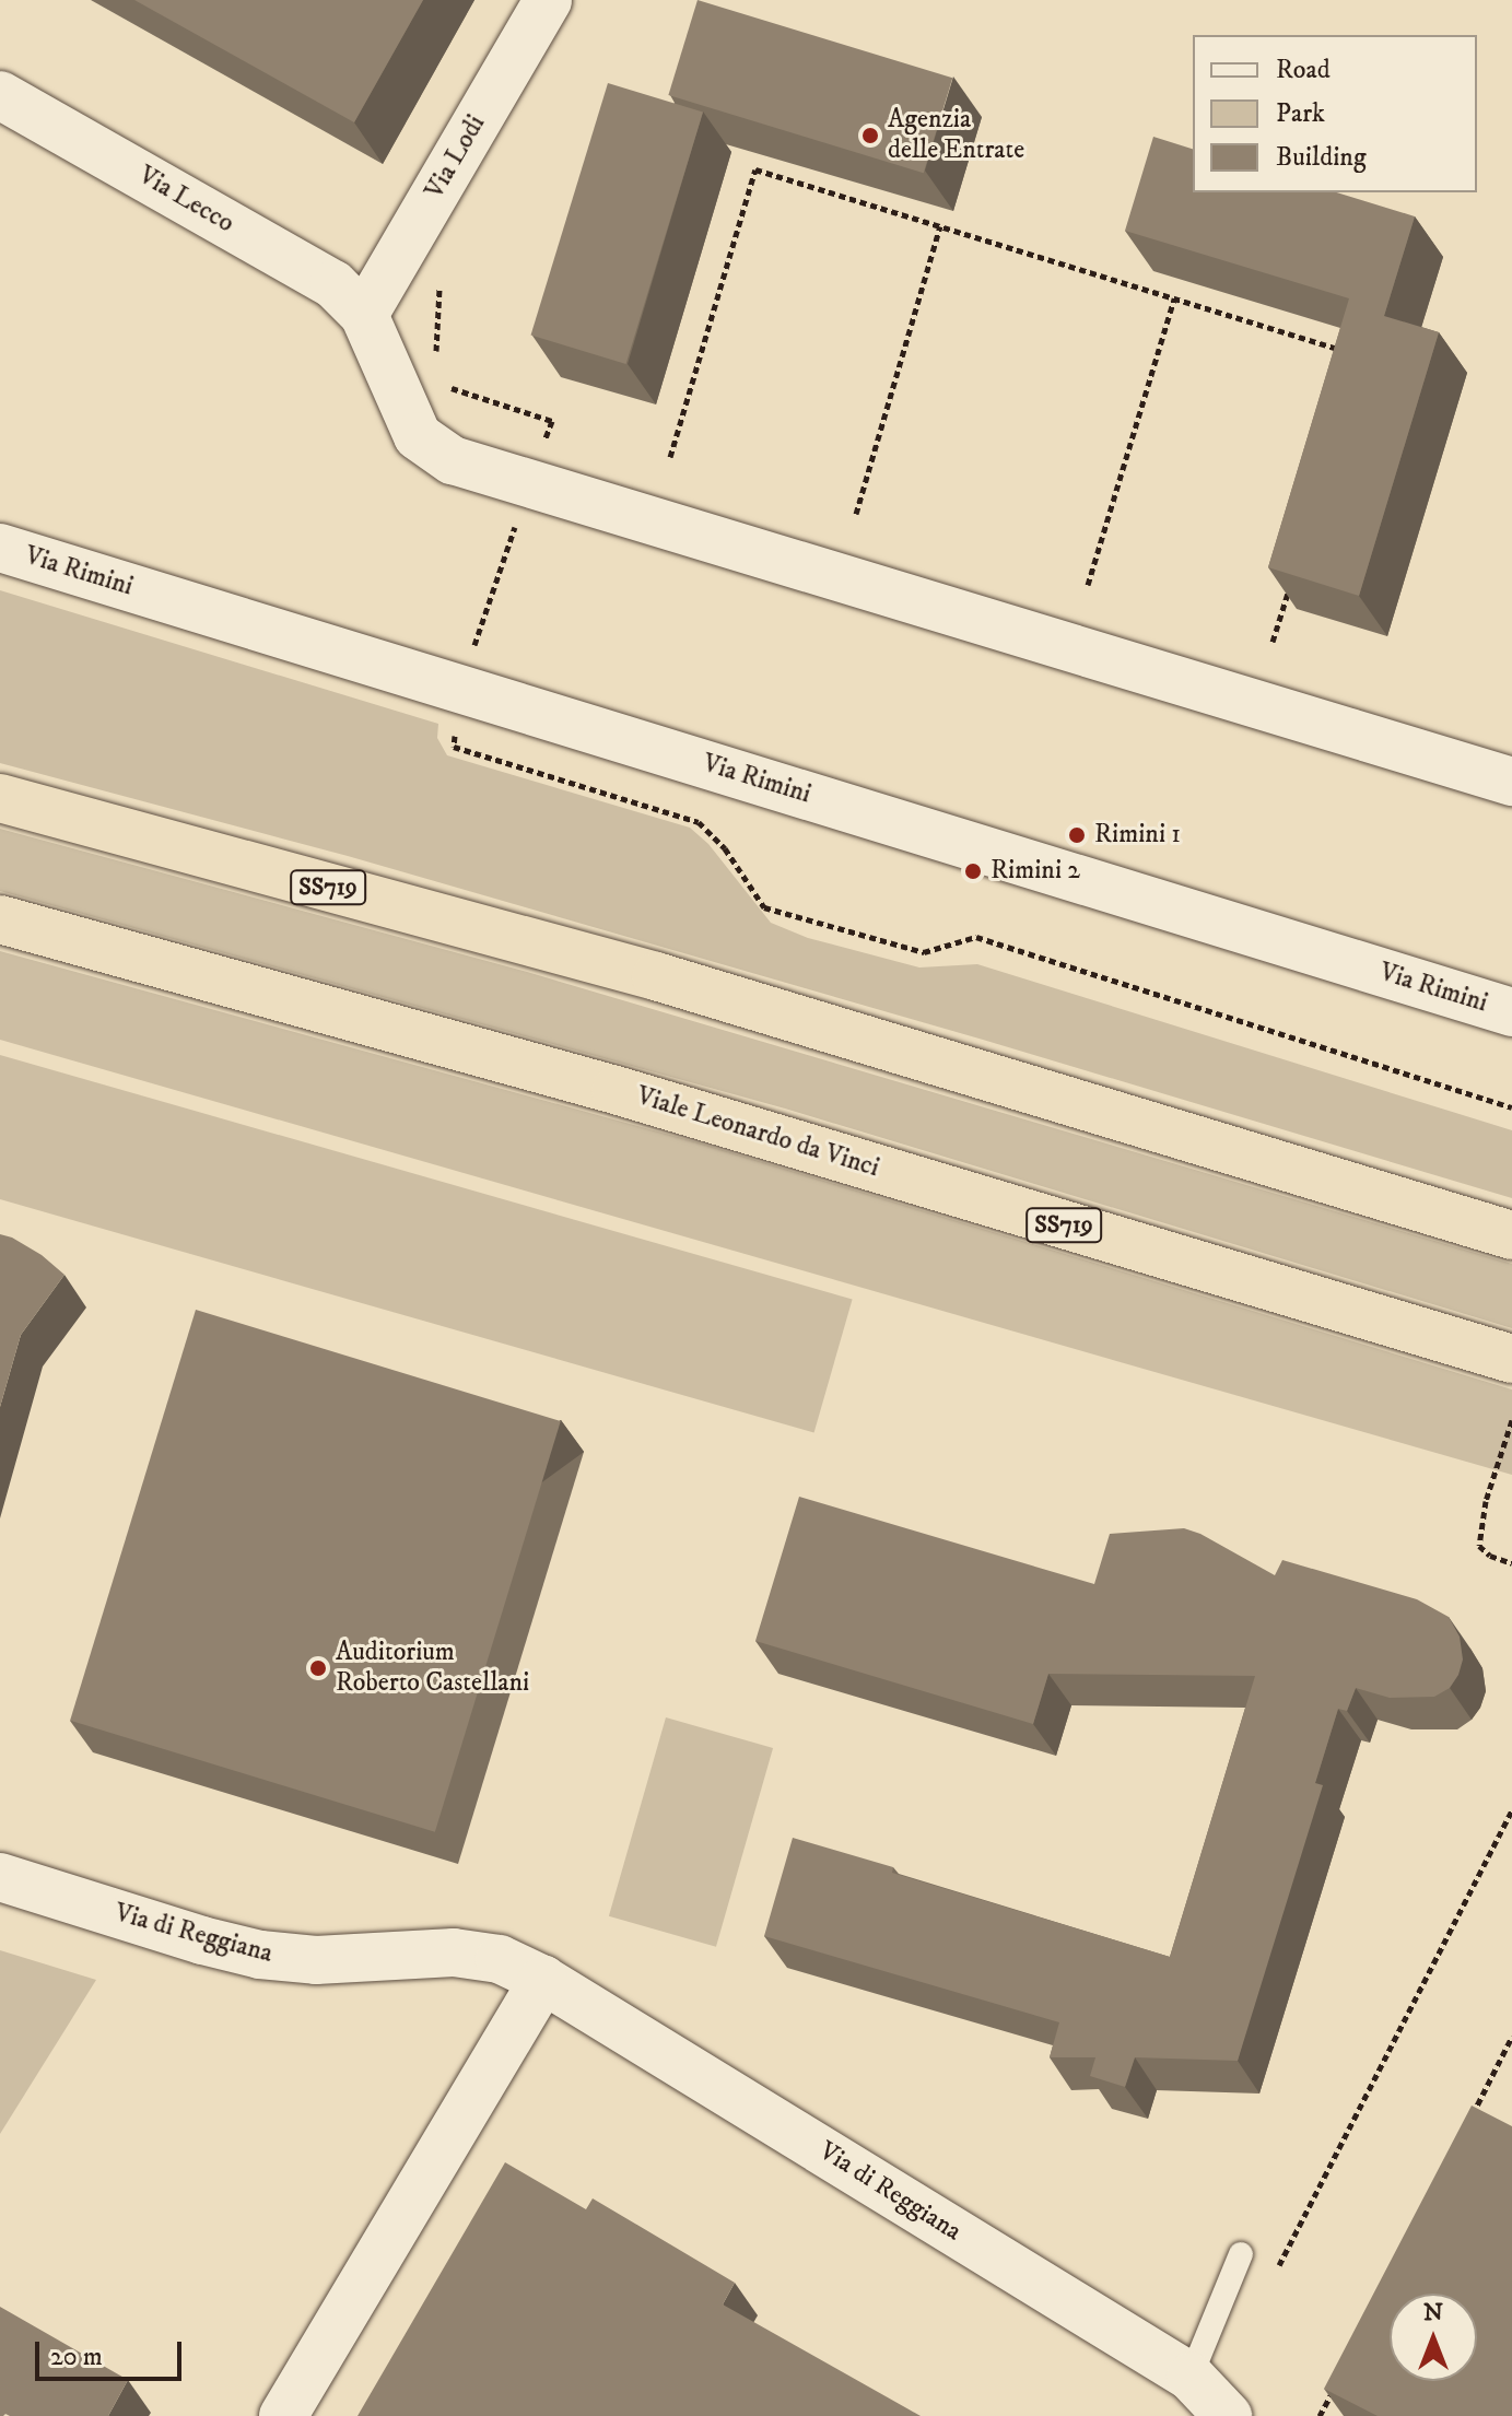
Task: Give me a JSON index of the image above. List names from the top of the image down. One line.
{"streets":{"highway":["SS719","Viale Leonardo da Vinci"],"street":["Via Lodi","Via Lecco","Via Rimini","Via di Reggiana"]},"crossings":[["Via Lodi","Via Lecco"]],"places":["Agenzia delle Entrate","Rimini 1","Rimini 2","Auditorium Roberto Castellani"],"legend":["Road","Park","Building"],"scale_bar":"20 m","north":"top"}
